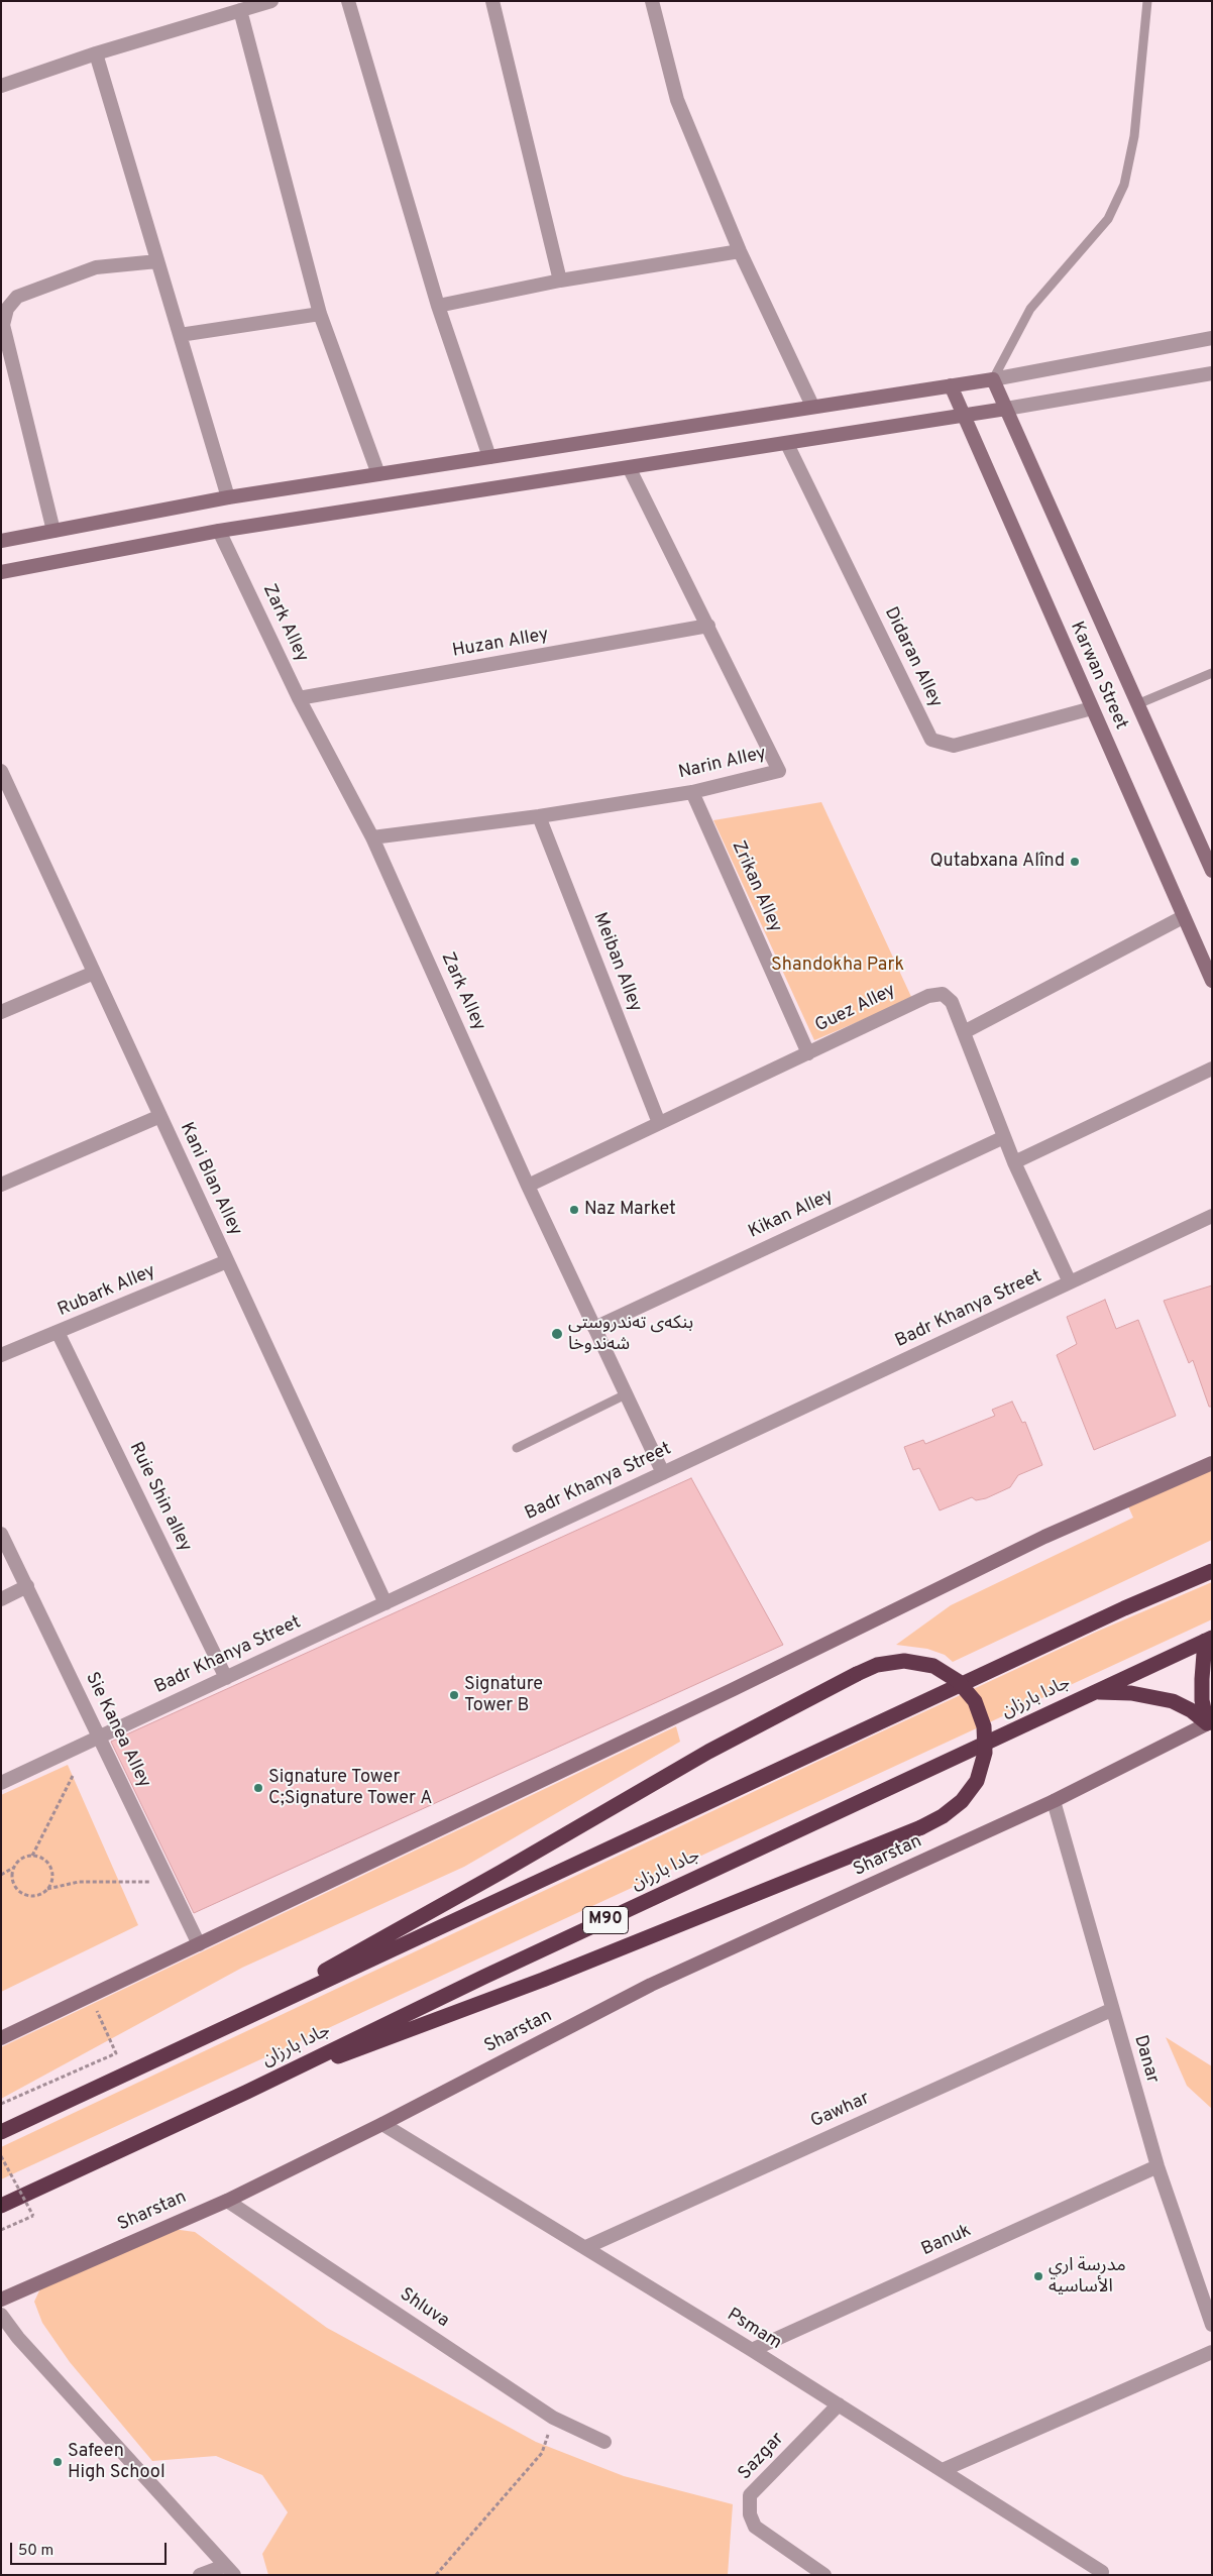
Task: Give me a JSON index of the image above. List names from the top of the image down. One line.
{"streets":{"highway":["جادا بارزان","M90"],"main road":["Karwan Street","Sharstan"],"street":["Zark Alley","Huzan Alley","Didaran Alley","Narin Alley","Zrikan Alley","Meiban Alley","Guez Alley","Kani Blan Alley","Kikan Alley","Rubark Alley","Badr Khanya Street","Ruie Shin alley","Sie Kanea Alley","Danar","Gawhar","Banuk","Shluva","Psmam","Sazgar"]},"crossings":[["Zark Alley","Huzan Alley"],["Zark Alley","Narin Alley"],["Zark Alley","Guez Alley"],["Zark Alley","Kikan Alley"],["Zark Alley","Badr Khanya Street"],["Huzan Alley","Narin Alley"],["Didaran Alley","Karwan Street"],["Narin Alley","Zrikan Alley"],["Narin Alley","Meiban Alley"],["Zrikan Alley","Guez Alley"],["Meiban Alley","Guez Alley"],["Guez Alley","Kikan Alley"],["Guez Alley","Badr Khanya Street"],["Kani Blan Alley","Rubark Alley"],["Kani Blan Alley","Badr Khanya Street"],["Rubark Alley","Ruie Shin alley"],["Badr Khanya Street","Ruie Shin alley"],["Badr Khanya Street","Sie Kanea Alley"],["Sharstan","Danar"],["Sharstan","Shluva"],["Sharstan","Psmam"],["Danar","Gawhar"],["Danar","Banuk"],["Gawhar","Psmam"],["Banuk","Psmam"],["Psmam","Sazgar"]],"parks":["Shandokha Park"],"places":["Qutabxana Alînd","Naz Market","بنکەی تەندروستی شەندوخا","Signature Tower B","Signature Tower C;Signature Tower A","مدرسة اري الأساسية","Safeen High School"],"scale_bar":"50 m"}
